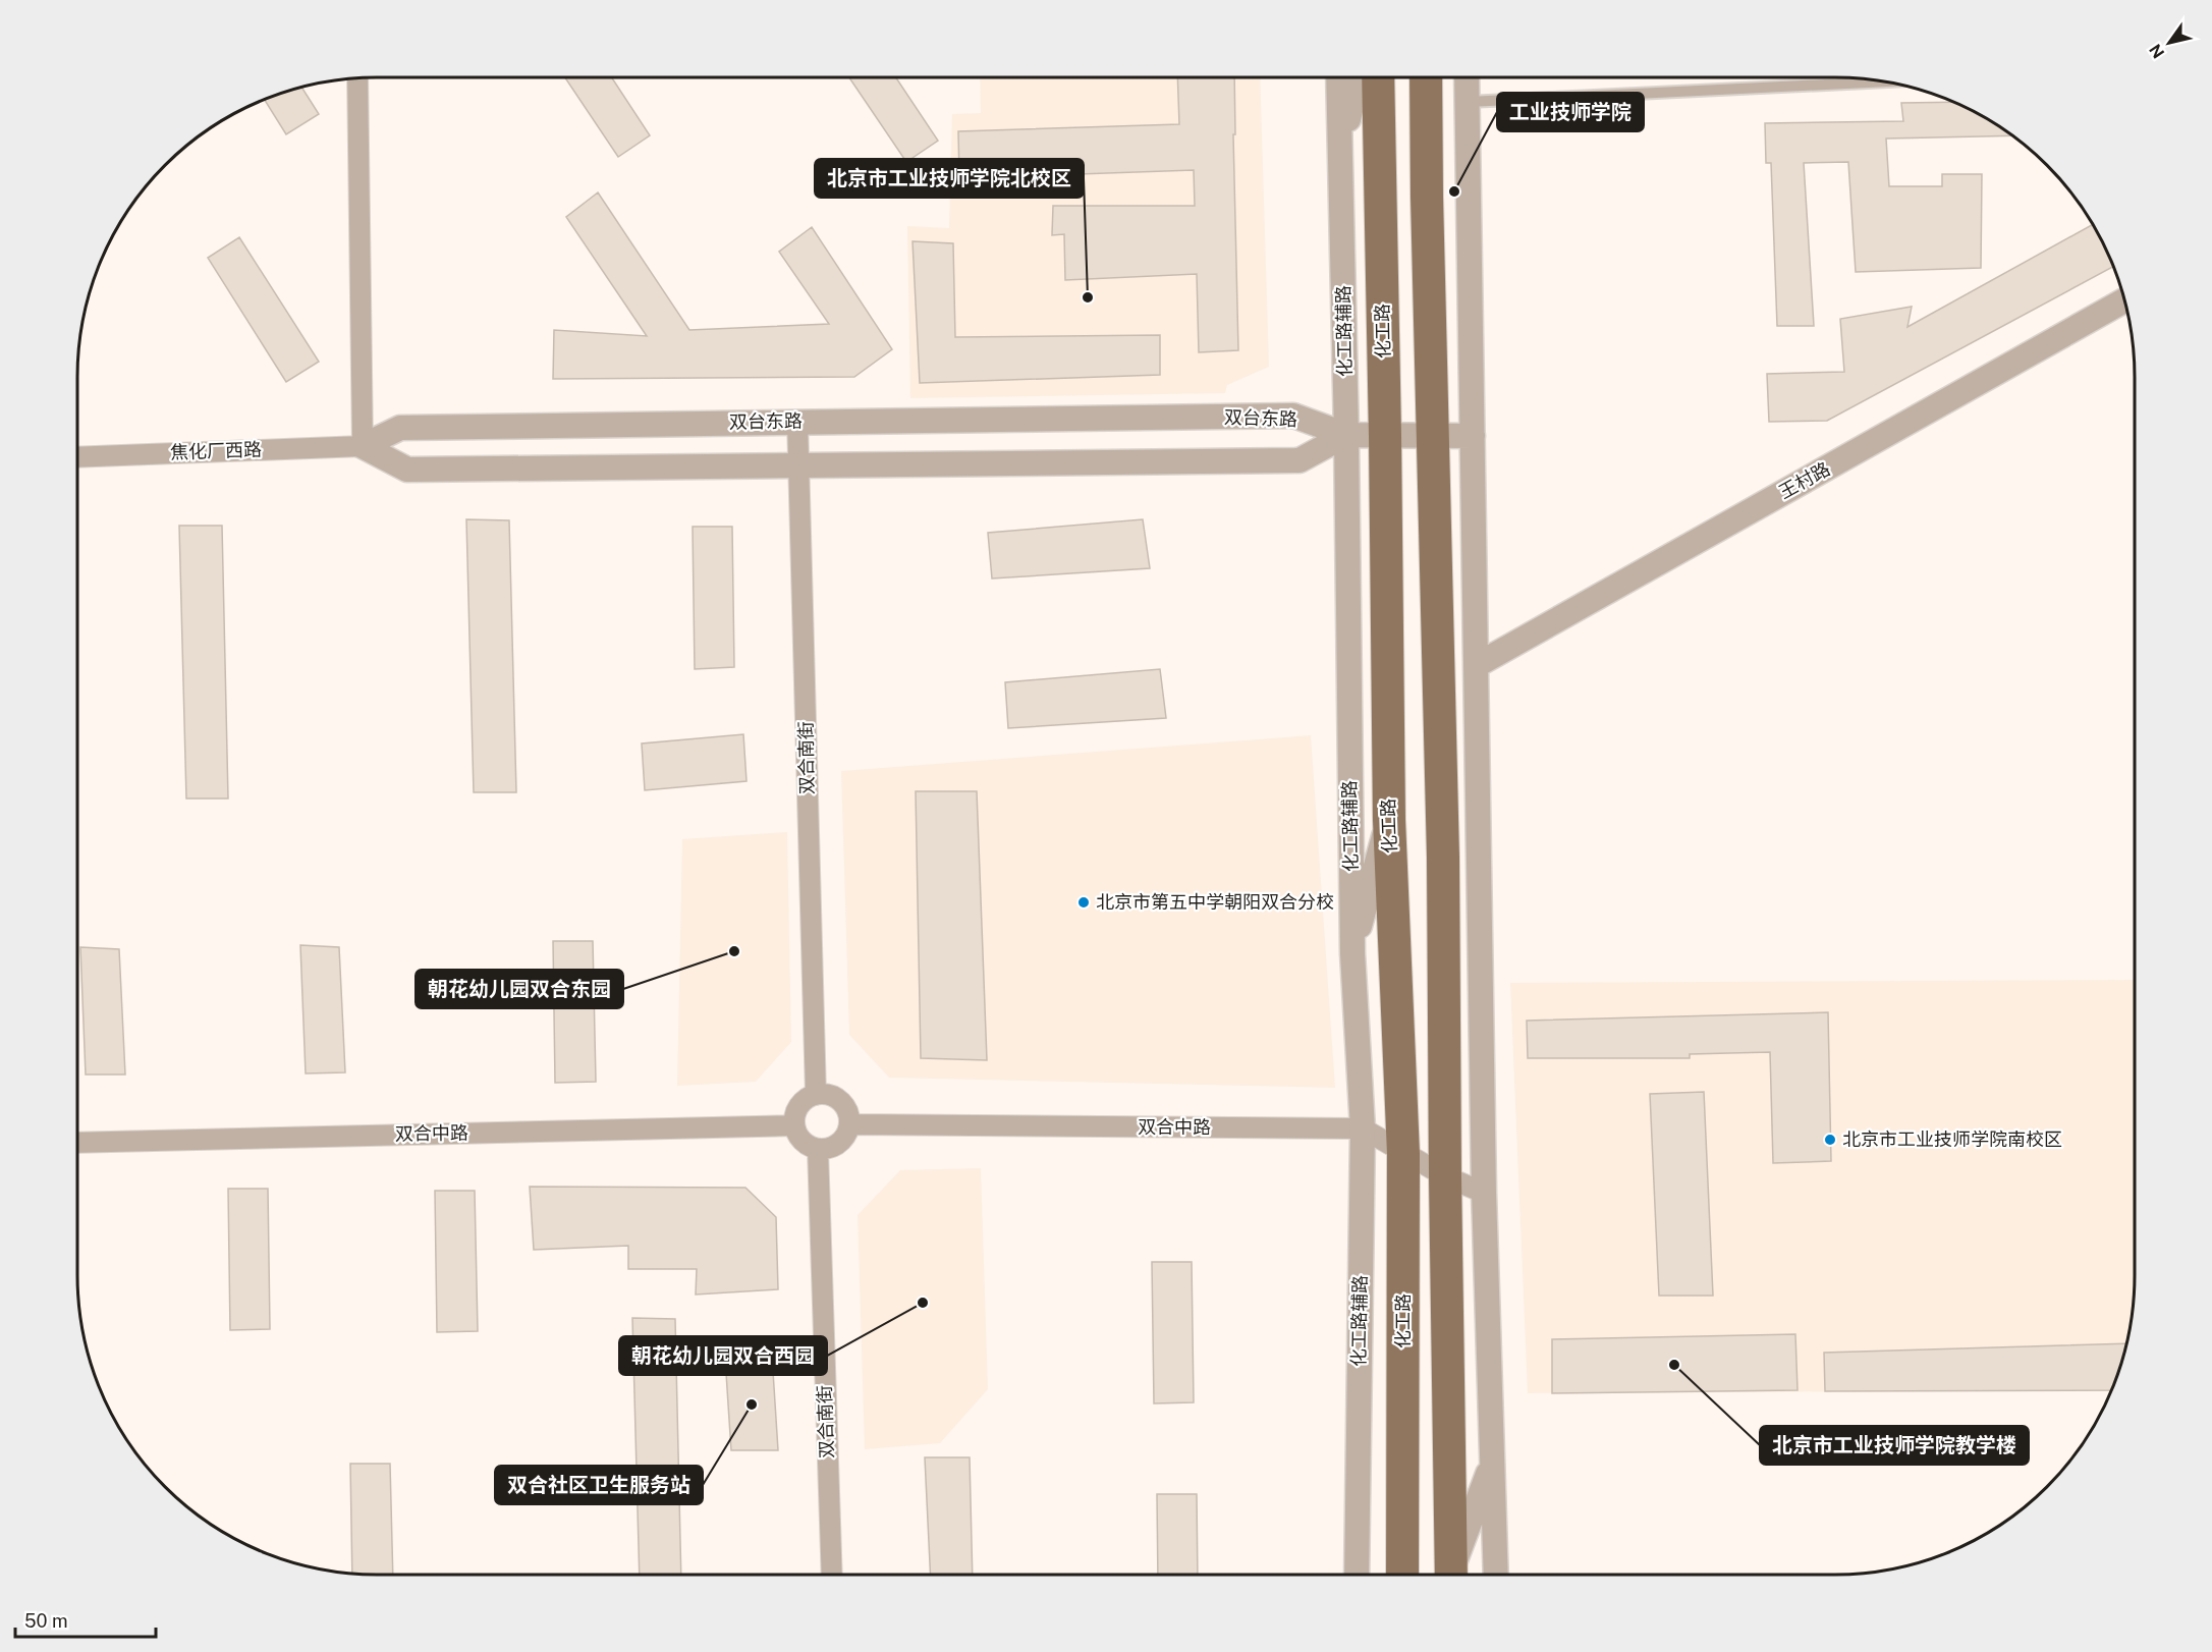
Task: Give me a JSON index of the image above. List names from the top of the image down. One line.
{"streets":{"main road":["化工路"],"street":["化工路辅路","双台东路","焦化厂西路","王村路","双合南街","双合中路"]},"crossings":[["化工路辅路","双台东路"],["化工路辅路","双合中路"],["双台东路","焦化厂西路"],["双台东路","双合南街"],["双合南街","双合中路"]],"places":["工业技师学院","北京市工业技师学院北校区","北京市第五中学朝阳双合分校","朝花幼儿园双合东园","北京市工业技师学院南校区","朝花幼儿园双合西园","北京市工业技师学院教学楼","双合社区卫生服务站"],"scale_bar":"50 m","north":"bottom left"}
